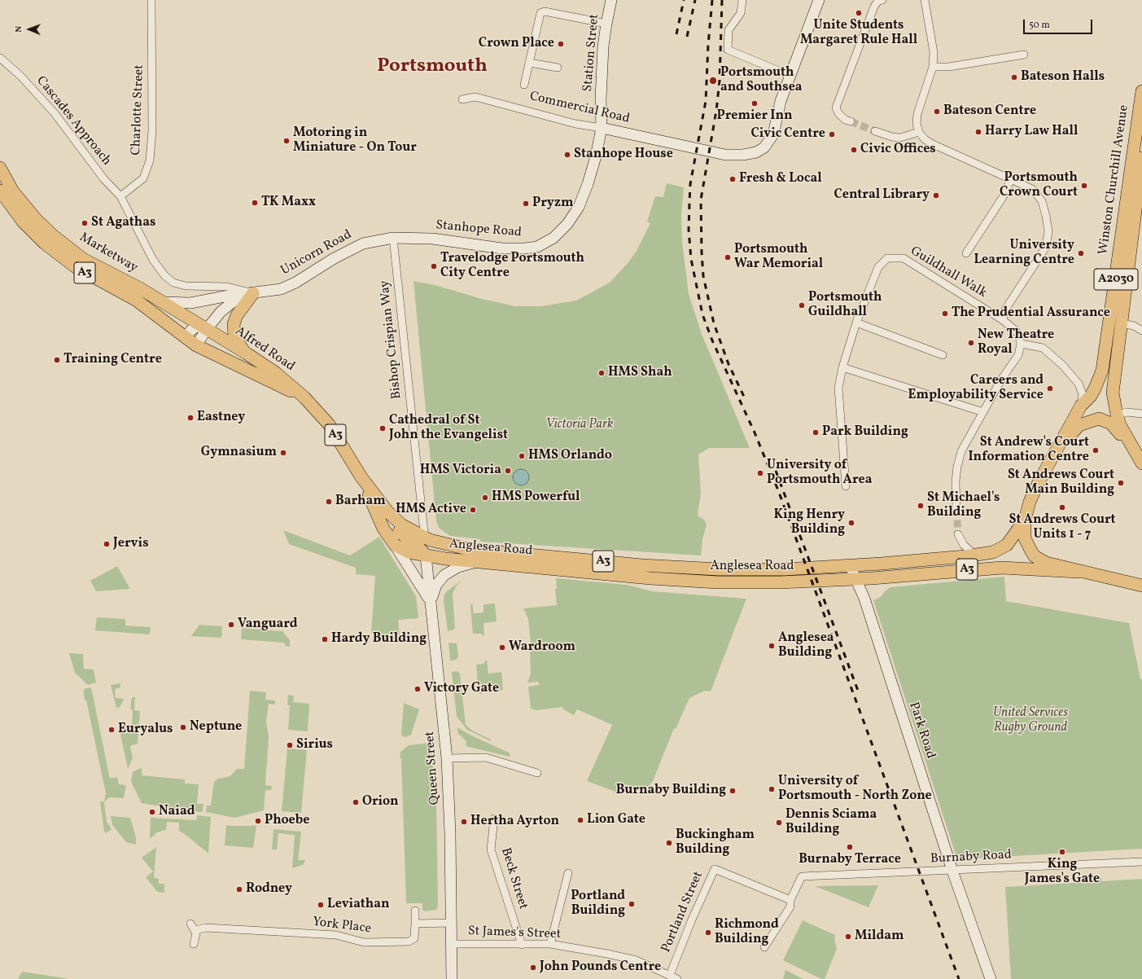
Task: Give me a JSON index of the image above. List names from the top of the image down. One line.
{"streets":{"main road":["Winston Churchill Avenue","Marketway","A3","A2030","Alfred Road","Anglesea Road"],"street":["Station Street","Commercial Road","Charlotte Street","Cascades Approach","Stanhope Road","Unicorn Road","Guildhall Walk","Bishop Crispian Way","Park Road","Queen Street","Burnaby Road","Beck Street","Portland Street","York Place","St James's Street"]},"crossings":[["Station Street","Commercial Road"],["Station Street","Stanhope Road"],["Commercial Road","Stanhope Road"],["Charlotte Street","Cascades Approach"],["Winston Churchill Avenue","A3"],["Stanhope Road","Unicorn Road"],["Stanhope Road","Bishop Crispian Way"],["Marketway","Unicorn Road"],["Marketway","Alfred Road"],["Unicorn Road","Bishop Crispian Way"],["Unicorn Road","Alfred Road"],["A3","Bishop Crispian Way"],["A3","Alfred Road"],["A3","Anglesea Road"],["A3","Queen Street"],["Bishop Crispian Way","Alfred Road"],["Bishop Crispian Way","Anglesea Road"],["Bishop Crispian Way","Queen Street"],["Alfred Road","Anglesea Road"],["Anglesea Road","Park Road"],["Anglesea Road","Queen Street"],["Park Road","Burnaby Road"],["Queen Street","St James's Street"],["Burnaby Road","Portland Street"],["Beck Street","St James's Street"],["Portland Street","St James's Street"]],"districts":["Portsmouth"],"parks":["Victoria Park","United Services Rugby Ground"],"places":["Unite Students Margaret Rule Hall","Crown Place","Bateson Halls","Portsmouth and Southsea","Premier Inn","Bateson Centre","Harry Law Hall","Civic Centre","Motoring in Miniature - On Tour","Civic Offices","Stanhope House","Fresh & Local","Portsmouth Crown Court","Central Library","TK Maxx","Pryzm","St Agathas","University Learning Centre","Portsmouth War Memorial","Travelodge Portsmouth City Centre","Portsmouth Guildhall","The Prudential Assurance","New Theatre Royal","Training Centre","HMS Shah","Careers and Employability Service","Eastney","Cathedral of St John the Evangelist","Park Building","St Andrew's Court Information Centre","Gymnasium","HMS Orlando","HMS Victoria","University of Portsmouth Area","St Andrews Court Main Building","HMS Powerful","Barham","St Michael's Building","St Andrews Court Units 1 - 7","HMS Active","King Henry Building","Jervis","Vanguard","Hardy Building","Anglesea Building","Wardroom","Victory Gate","Neptune","Euryalus","Sirius","University of Portsmouth - North Zone","Burnaby Building","Orion","Naiad","Lion Gate","Phoebe","Hertha Ayrton","Dennis Sciama Building","Buckingham Building","Burnaby Terrace","King James's Gate","Rodney","Portland Building","Leviathan","Richmond Building","Mildam","John Pounds Centre"],"scale_bar":"50 m","north":"left"}
